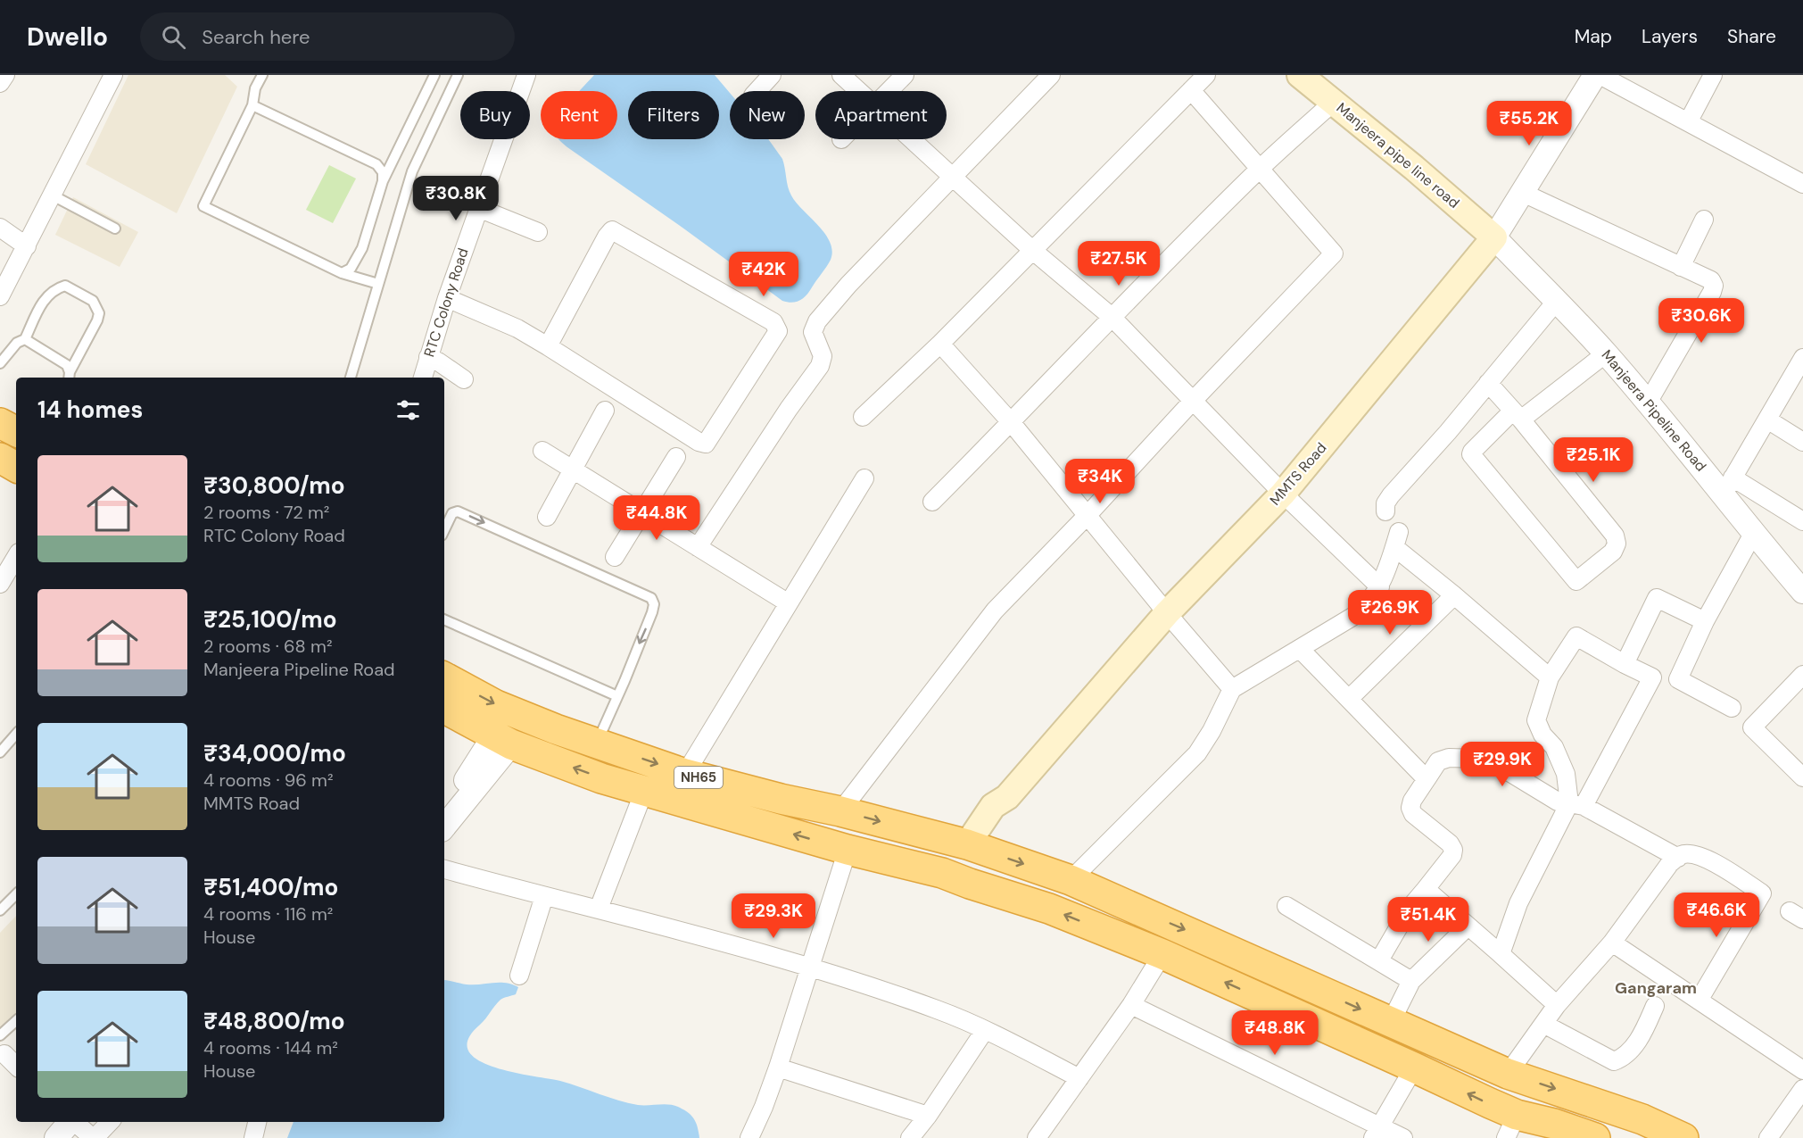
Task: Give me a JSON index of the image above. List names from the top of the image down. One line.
{"streets":{"highway":["NH65"],"main road":["Manjeera pipe line road","MMTS Road"],"street":["RTC Colony Road","Manjeera Pipeline Road"]},"crossings":[["Manjeera pipe line road","Manjeera Pipeline Road"],["Manjeera pipe line road","MMTS Road"],["Manjeera Pipeline Road","MMTS Road"],["MMTS Road","NH65"]],"districts":["Gangaram"],"page":{"header":"Dwello","search":"Search here","nav":["Map","Layers","Share"],"chip":["Buy","Rent","Filters","New","Apartment"],"price":["₹55.2K","₹30.8K","₹27.5K","₹42K","₹30.6K","₹25.1K","₹34K","₹44.8K","₹26.9K","₹29.9K","₹46.6K","₹29.3K","₹51.4K","₹48.8K"],"heading":"14 homes","list":[{"name":"₹30,800/mo","note":"2 rooms · 72 m² · RTC Colony Road"},{"name":"₹25,100/mo","note":"2 rooms · 68 m² · Manjeera Pipeline Road"},{"name":"₹34,000/mo","note":"4 rooms · 96 m² · MMTS Road"},{"name":"₹51,400/mo","note":"4 rooms · 116 m² · House"},{"name":"₹48,800/mo","note":"4 rooms · 144 m² · House"}]}}
